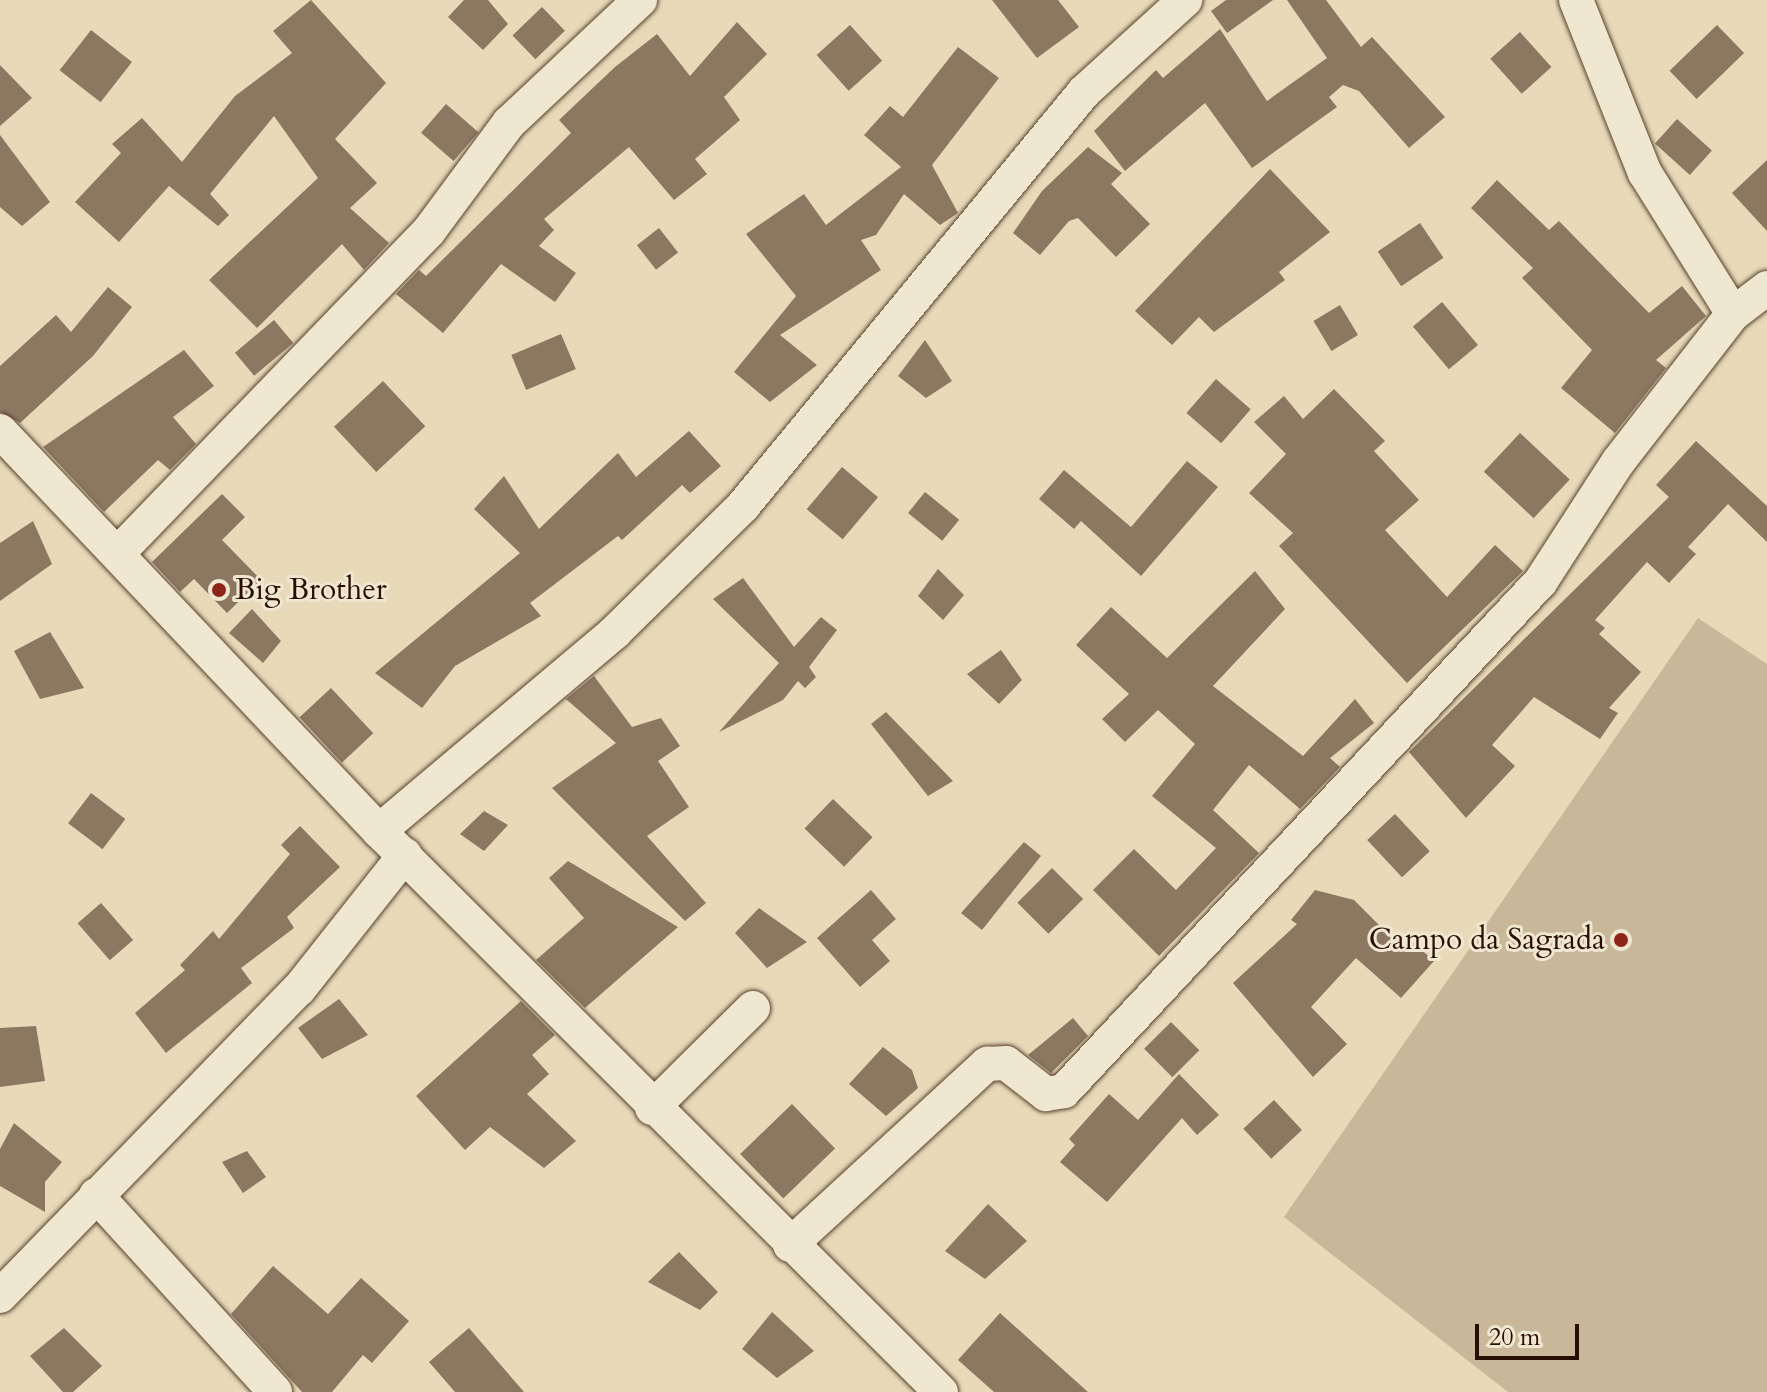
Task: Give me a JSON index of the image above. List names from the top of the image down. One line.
{"places":["Big Brother","Campo da Sagrada"],"scale_bar":"20 m"}
